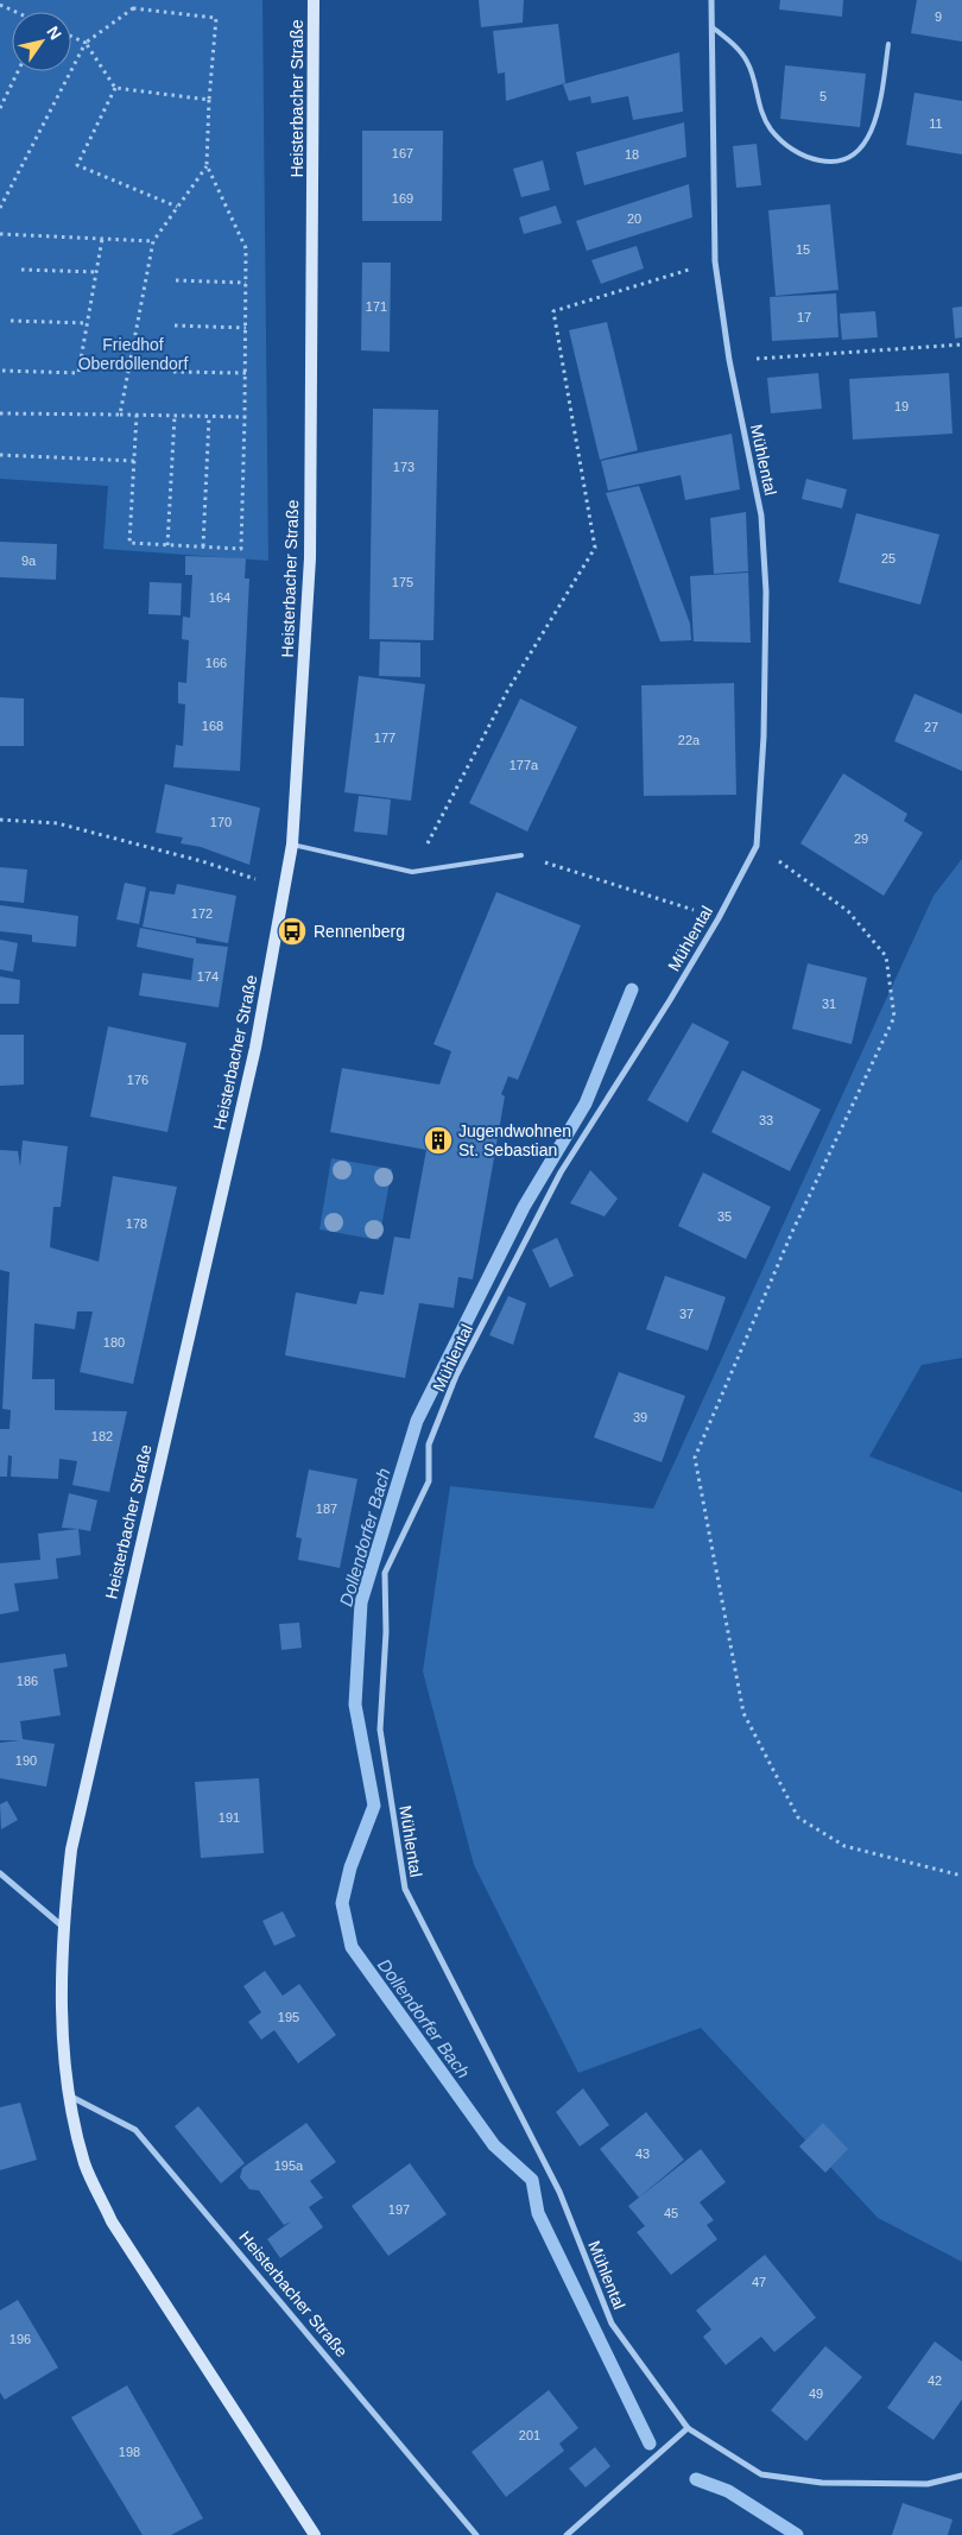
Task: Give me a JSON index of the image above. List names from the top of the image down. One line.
{"streets":{"main road":["Heisterbacher Straße"],"street":["Mühlental"]},"water":["Dollendorfer Bach"],"parks":["Friedhof Oberdollendorf"],"places":{"bus stop":["Rennenberg"],"building":["Jugendwohnen St. Sebastian"]},"house_numbers":["9","5","11","167","18","169","20","15","171","17","19","173","25","9a","175","164","166","168","27","177","22a","177a","170","29","172","174","31","176","33","35","178","37","180","39","182","187","186","190","191","195","43","195a","197","45","47","196","42","49","201","198"],"north":"top right"}
